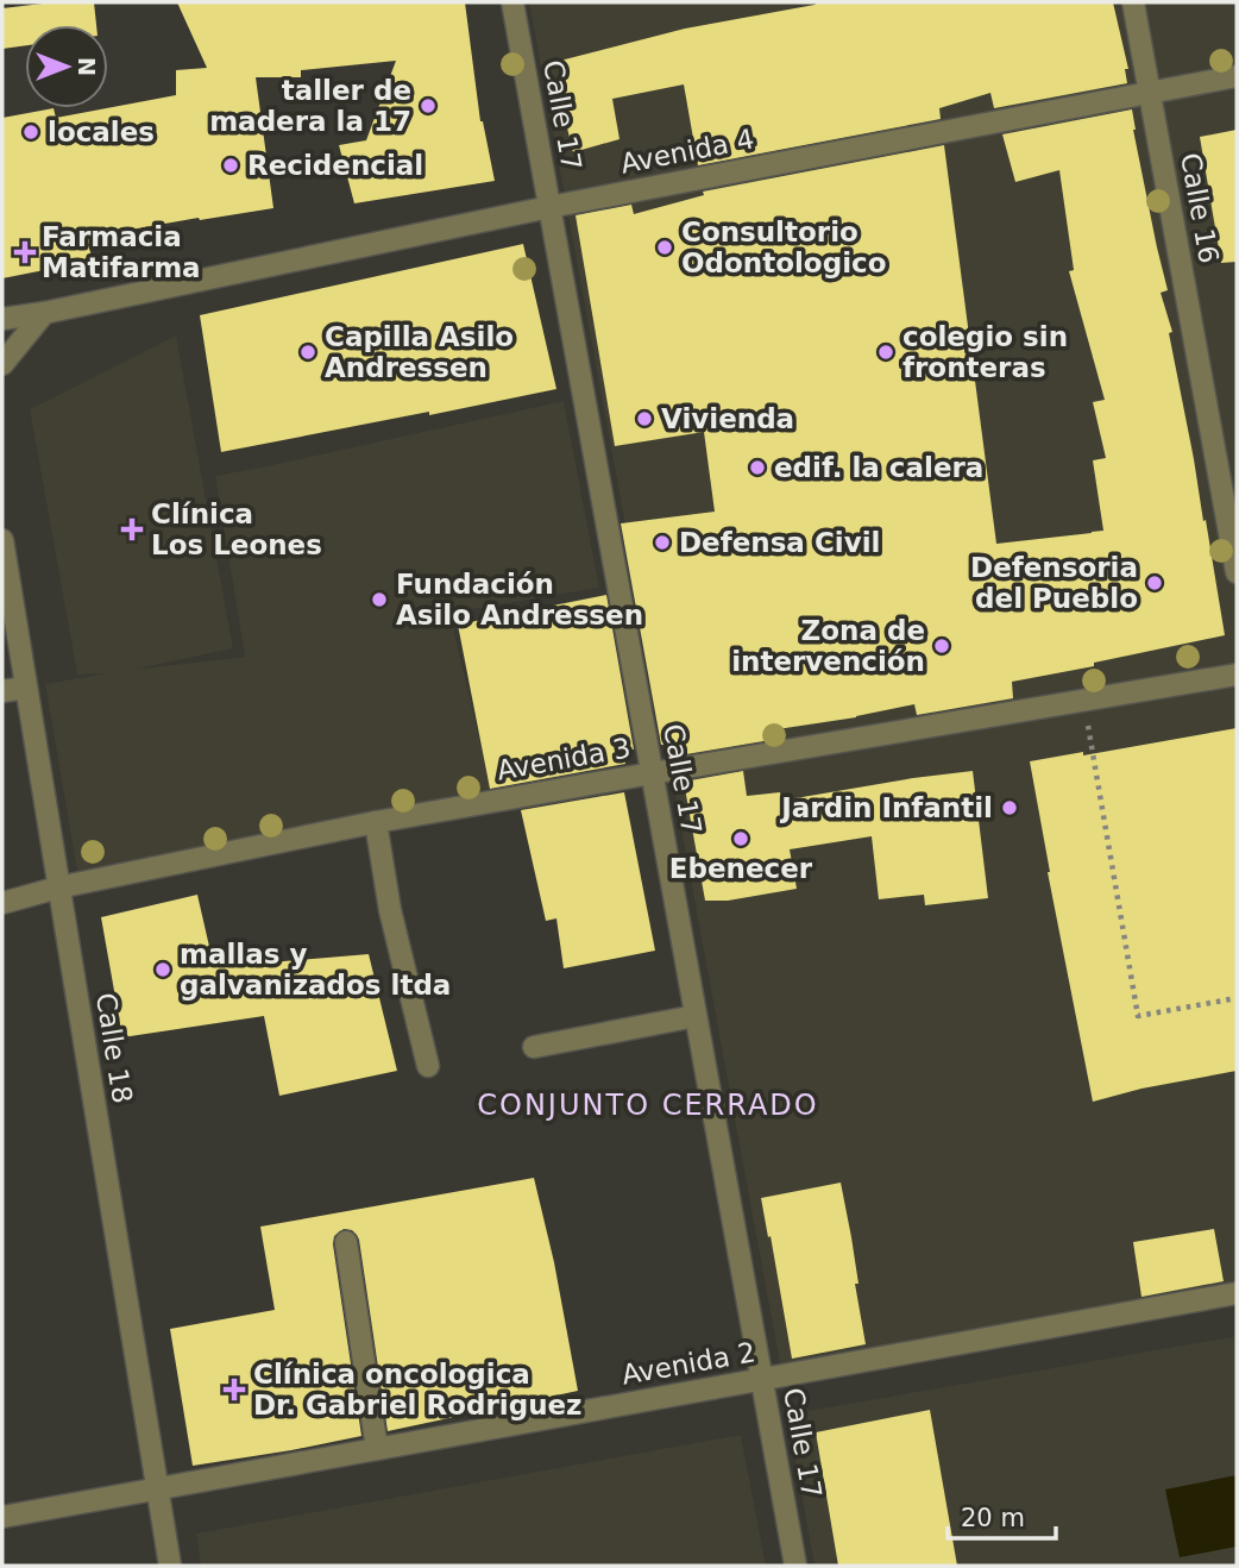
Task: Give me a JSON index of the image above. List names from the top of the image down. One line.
{"streets":{"street":["Calle 17","Avenida 4","Calle 16","Avenida 3","Calle 18","Avenida 2"]},"crossings":[["Calle 17","Avenida 4"],["Calle 17","Avenida 3"],["Calle 17","Avenida 2"],["Avenida 4","Calle 16"],["Avenida 3","Calle 18"],["Calle 18","Avenida 2"]],"districts":["CONJUNTO CERRADO"],"places":{"other":["taller de madera la 17","locales","Recidencial","Consultorio Odontologico","Capilla Asilo Andressen","colegio sin fronteras","Vivienda","edif. la calera","Defensa Civil","Defensoria del Pueblo","Fundación Asilo Andressen","Zona de intervención","Jardin Infantil","Ebenecer","mallas y galvanizados ltda"],"health":["Farmacia Matifarma","Clínica Los Leones","Clínica oncologica Dr. Gabriel Rodriguez"]},"scale_bar":"20 m","north":"right"}
